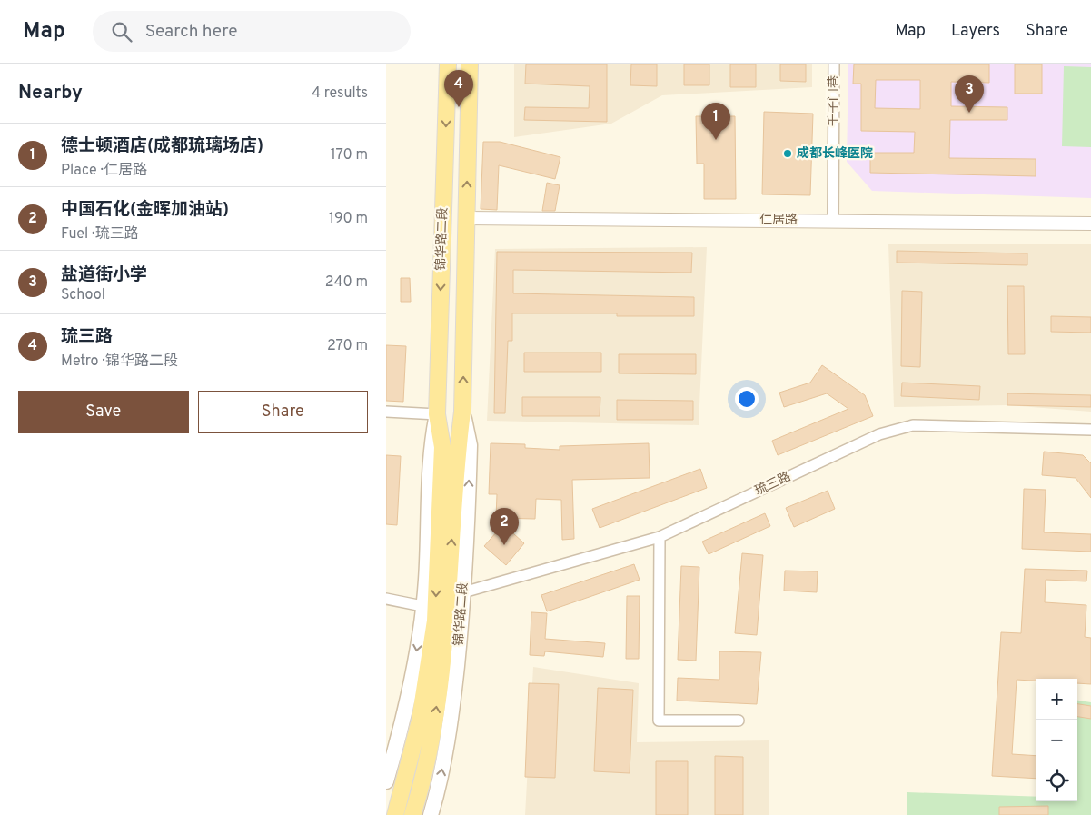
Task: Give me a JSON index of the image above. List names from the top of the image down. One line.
{"streets":{"main road":["锦华路二段"],"street":["千子门巷","仁居路","琉三路"]},"crossings":[["千子门巷","仁居路"],["仁居路","锦华路二段"],["锦华路二段","琉三路"]],"places":["成都长峰医院"],"page":{"header":"Map","search":"Search here","nav":["Map","Layers","Share"],"heading":["Nearby","4 results"],"pins":["4","3","1","2"],"list":[{"mark":"1","name":"德士顿酒店(成都琉璃场店)","note":"Place · 仁居路","value":"170 m"},{"mark":"2","name":"中国石化(金晖加油站)","note":"Fuel · 琉三路","value":"190 m"},{"mark":"3","name":"盐道街小学","note":"School","value":"240 m"},{"mark":"4","name":"琉三路","note":"Metro · 锦华路二段","value":"270 m"}],"buttons":["Save","Share"],"map_buttons":["+","−"]}}
